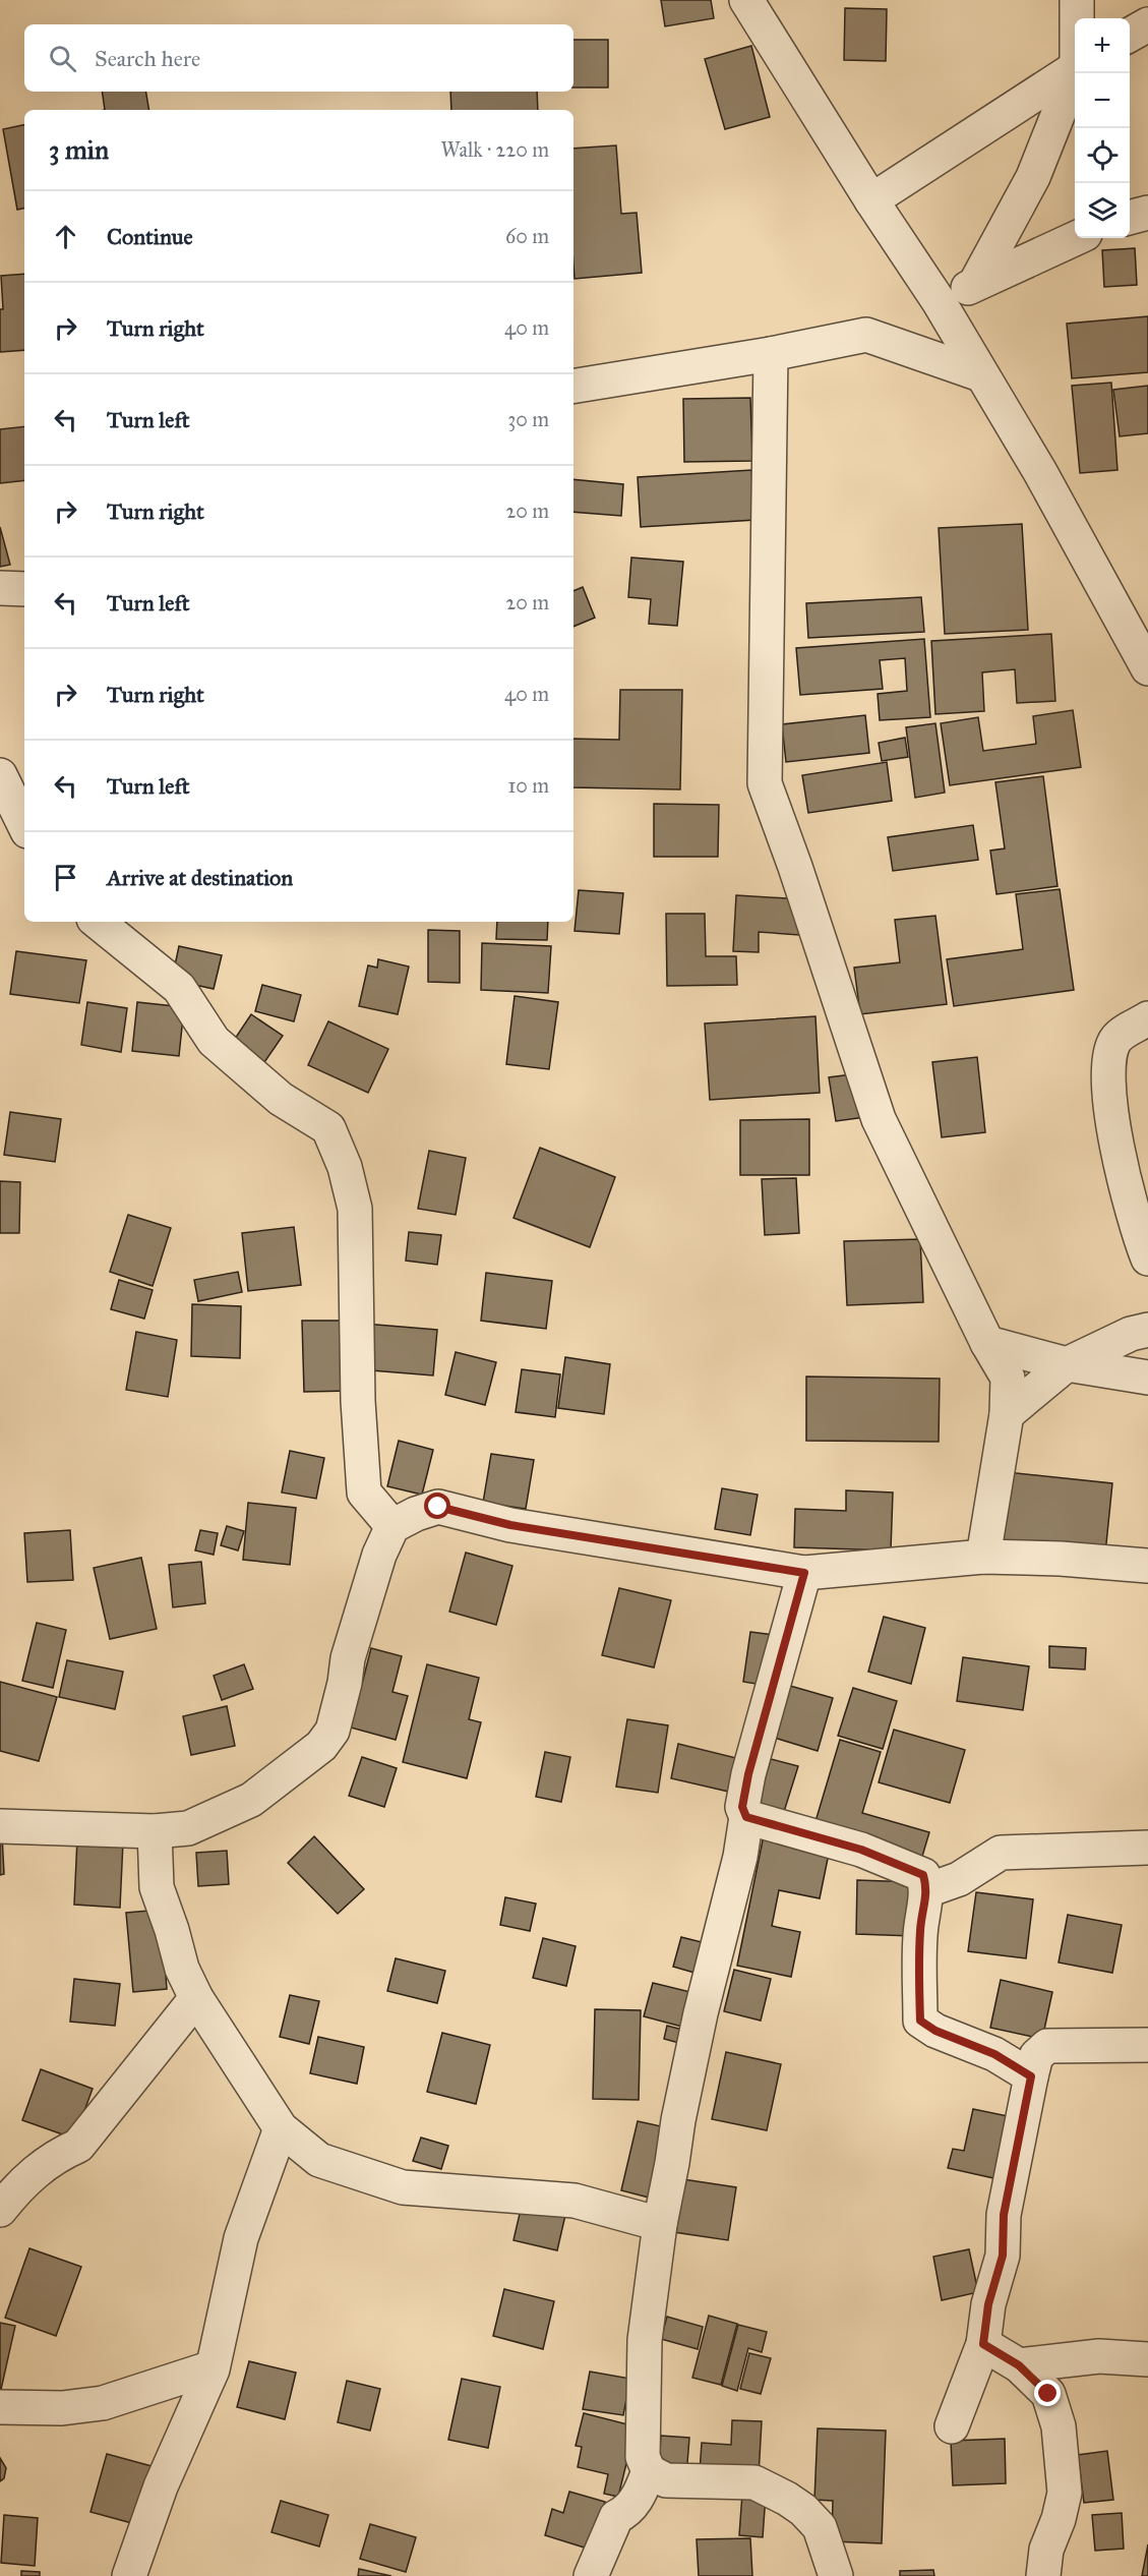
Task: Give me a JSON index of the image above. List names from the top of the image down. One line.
{"page":{"map_buttons":["+","−"],"search":"Search here","heading":["3 min","Walk · 220 m"],"list":[["Continue","60 m"],["Turn right","40 m"],["Turn left","30 m"],["Turn right","20 m"],["Turn left","20 m"],["Turn right","40 m"],["Turn left","10 m"],"Arrive at destination"]}}
